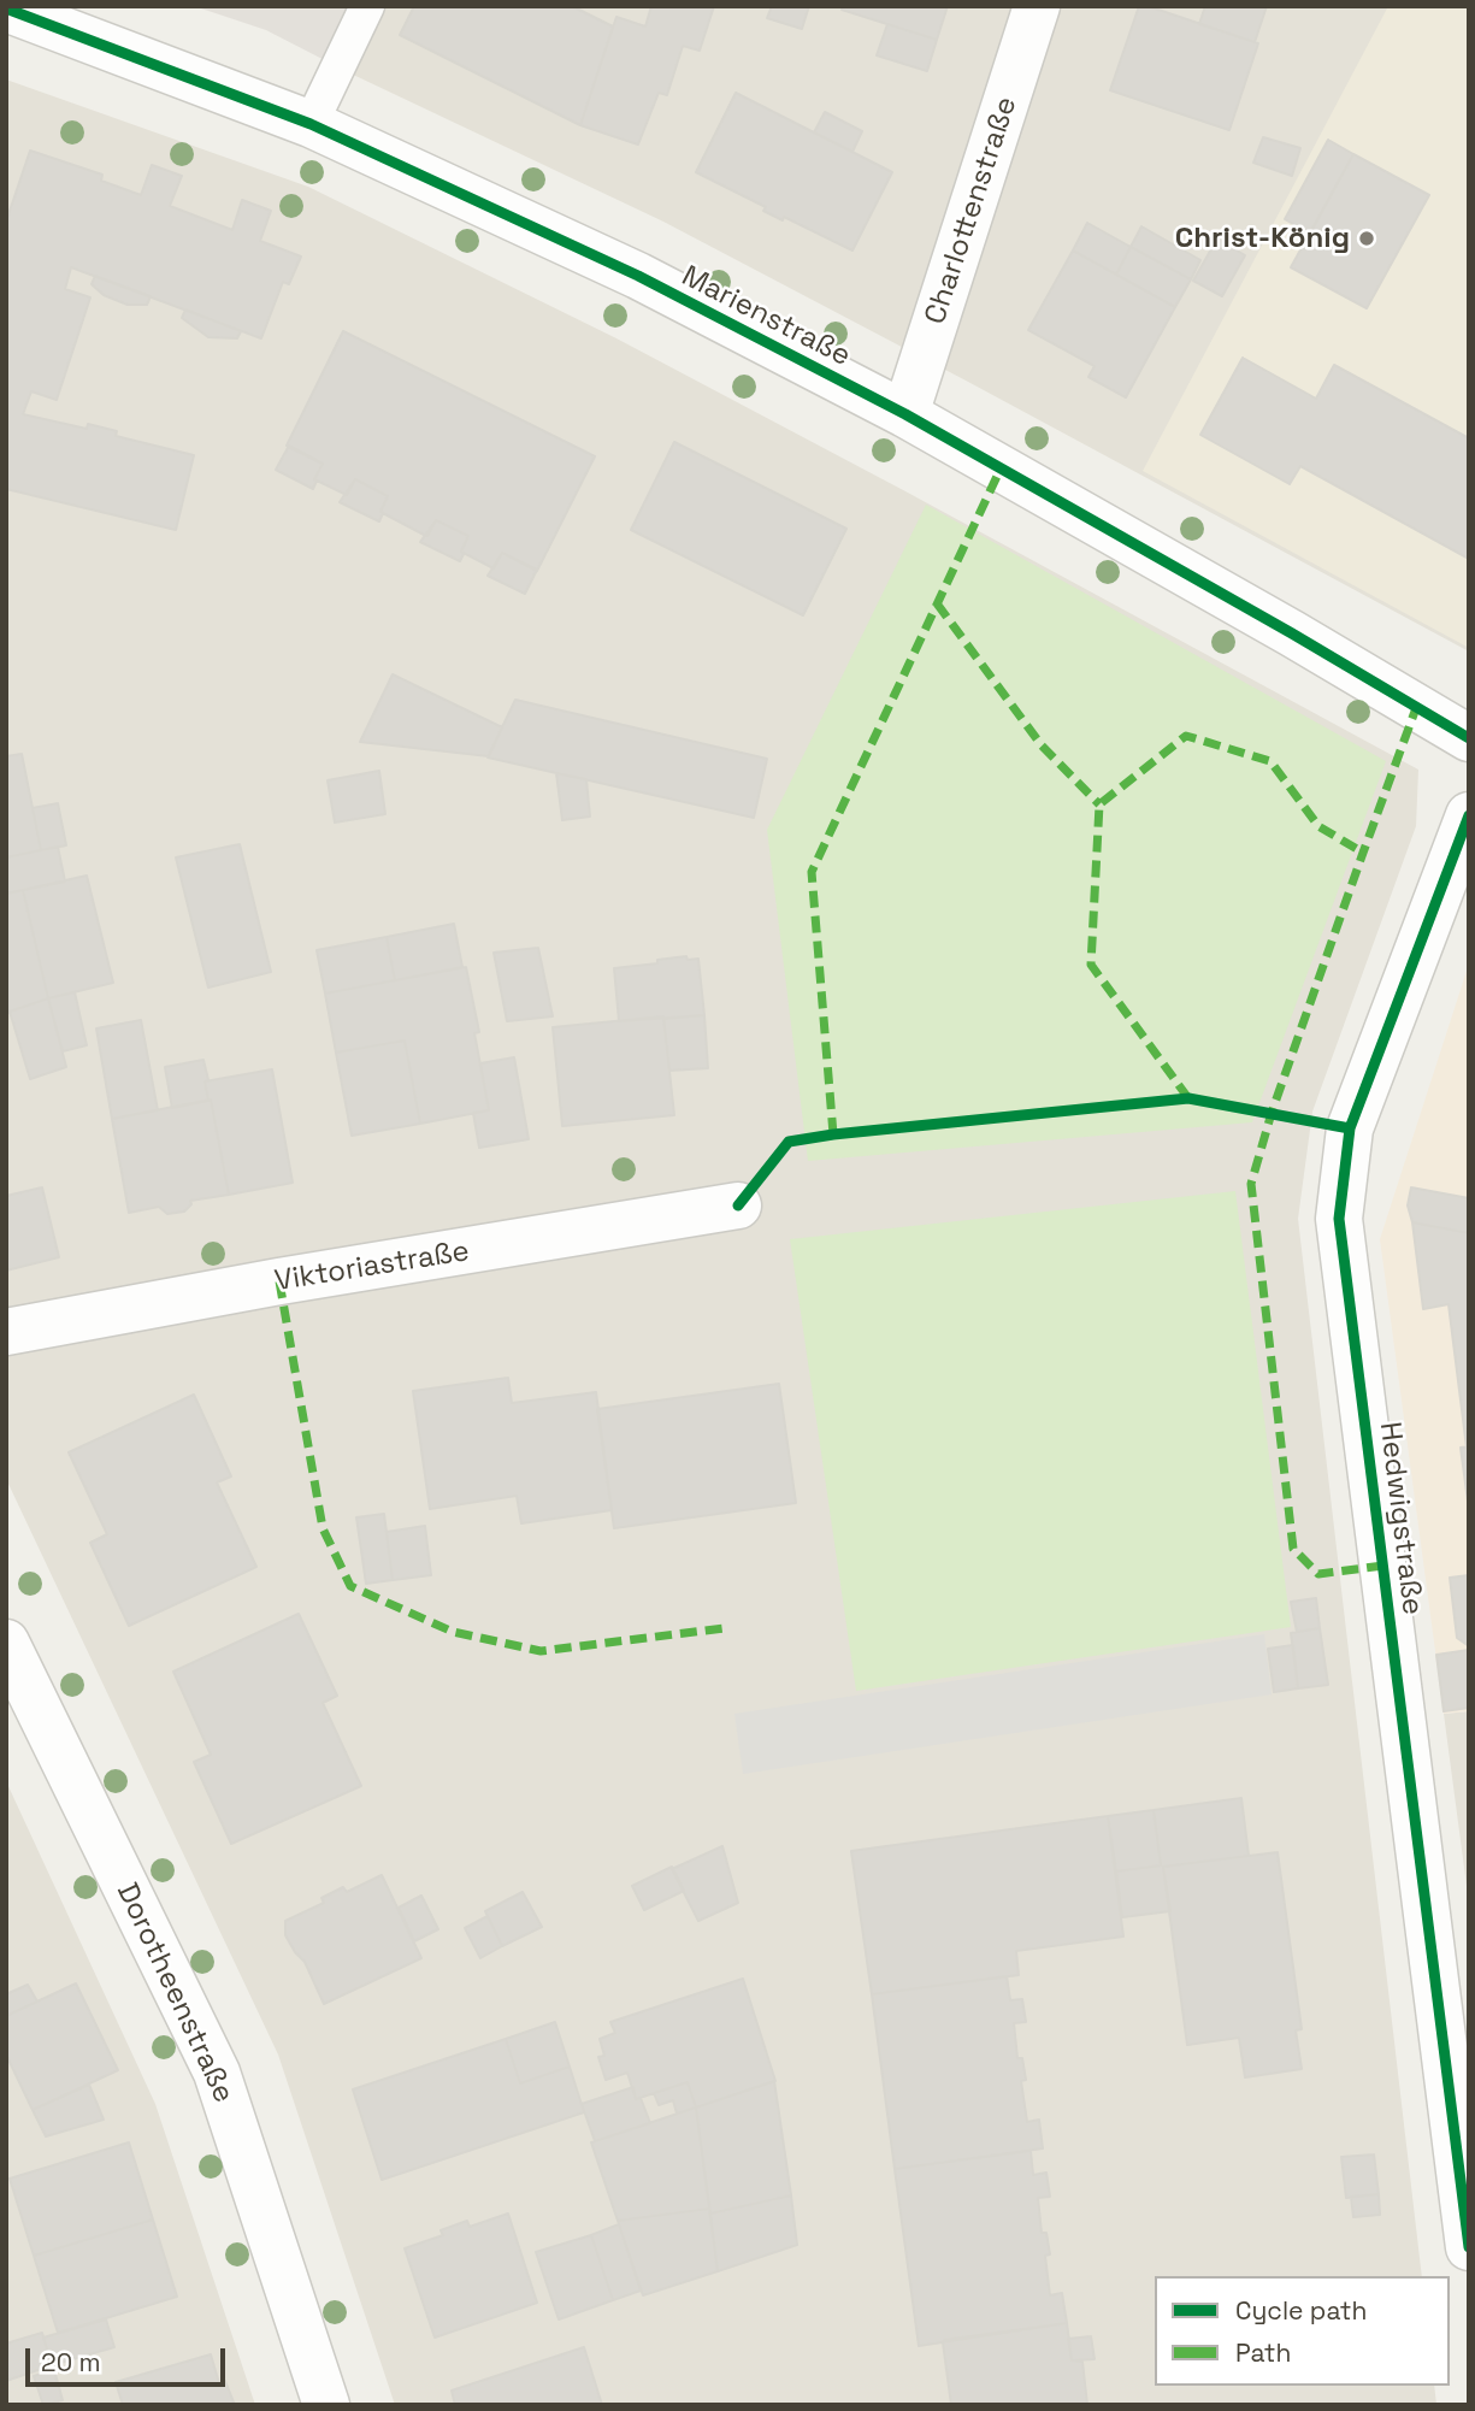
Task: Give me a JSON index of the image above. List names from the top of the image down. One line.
{"streets":{"street":["Charlottenstraße","Marienstraße","Viktoriastraße","Hedwigstraße","Dorotheenstraße"]},"crossings":[["Charlottenstraße","Marienstraße"]],"places":["Christ-König"],"legend":["Cycle path","Path"],"scale_bar":"20 m"}
